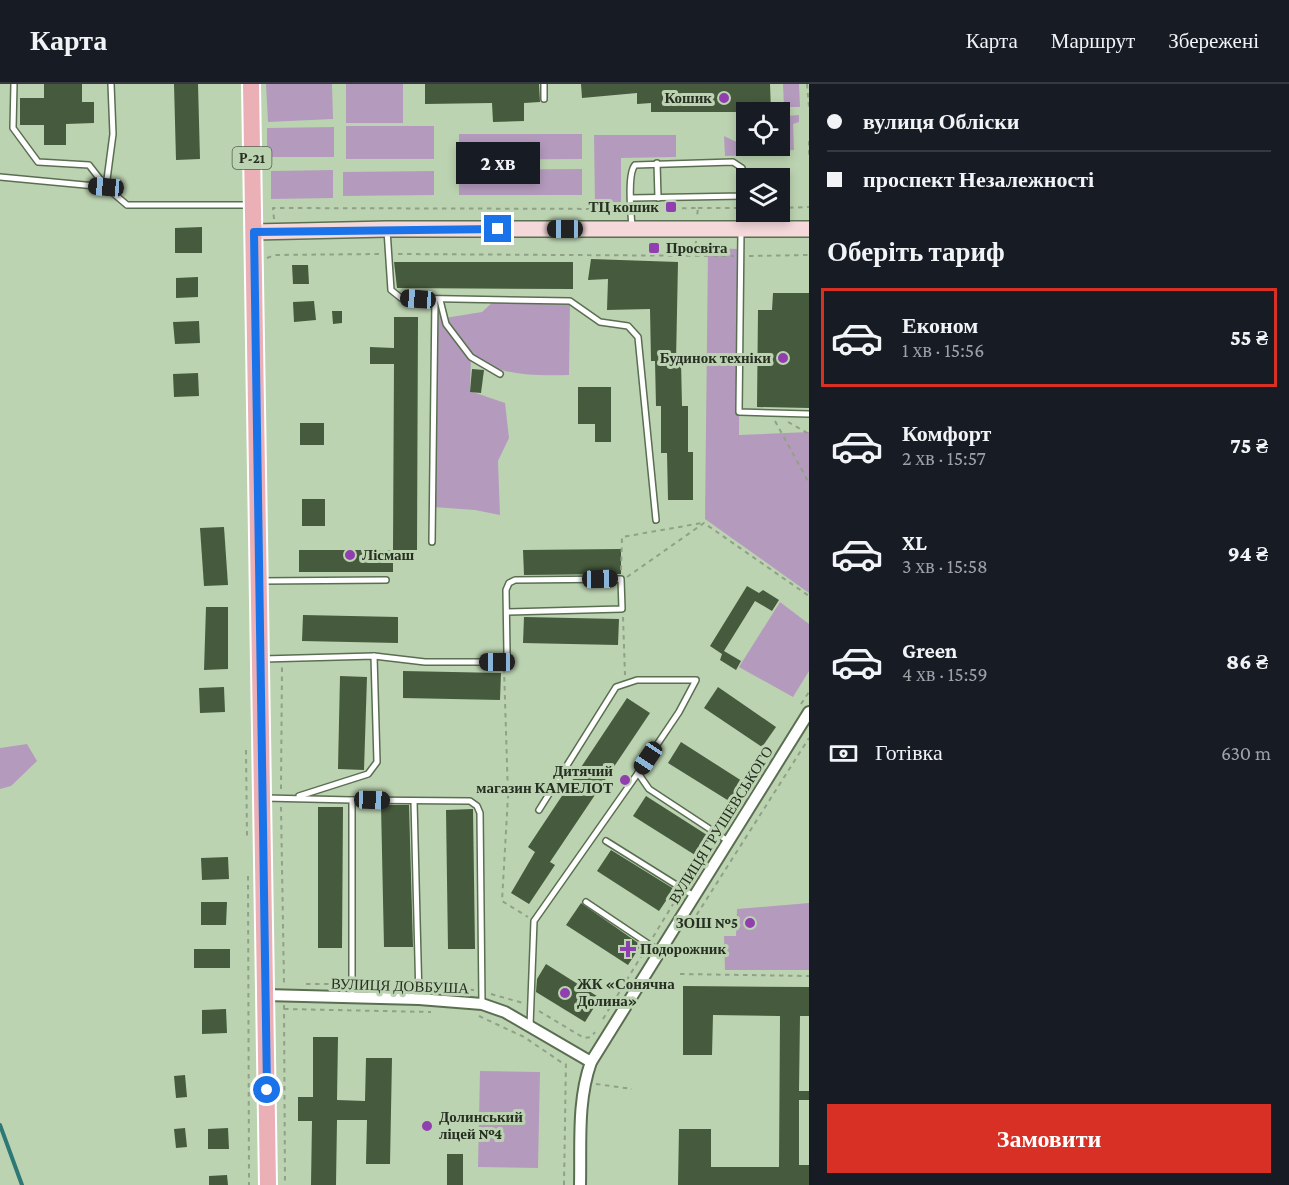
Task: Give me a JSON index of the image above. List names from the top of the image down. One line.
{"streets":{"main road":["Р-21"],"street":["ВУЛИЦЯ ГРУШЕВСЬКОГО","ВУЛИЦЯ ДОВБУША"]},"crossings":[["Р-21","ВУЛИЦЯ ДОВБУША"],["ВУЛИЦЯ ГРУШЕВСЬКОГО","ВУЛИЦЯ ДОВБУША"]],"places":{"other":["Кошик","Будинок техніки","Лісмаш","Дитячий магазин КАМЕЛОТ","ЗОШ №5","ЖК «Сонячна Долина»","Долинський ліцей №4"],"transit":["ТЦ кошик","Просвіта"],"health":["Подорожник"]},"page":{"header":"Карта","nav":["Карта","Маршрут","Збережені"],"banner":["вулиця Обліски","проспект Незалежності"],"bubble":"2 хв","heading":"Оберіть тариф","list":[{"name":"Економ","note":"1 хв · 15:56","value":"55 ₴"},{"name":"Комфорт","note":"2 хв · 15:57","value":"75 ₴"},{"name":"XL","note":"3 хв · 15:58","value":"94 ₴"},{"name":"Green","note":"4 хв · 15:59","value":"86 ₴"}],"pay":["Готівка","630 m"],"buttons":"Замовити"}}
